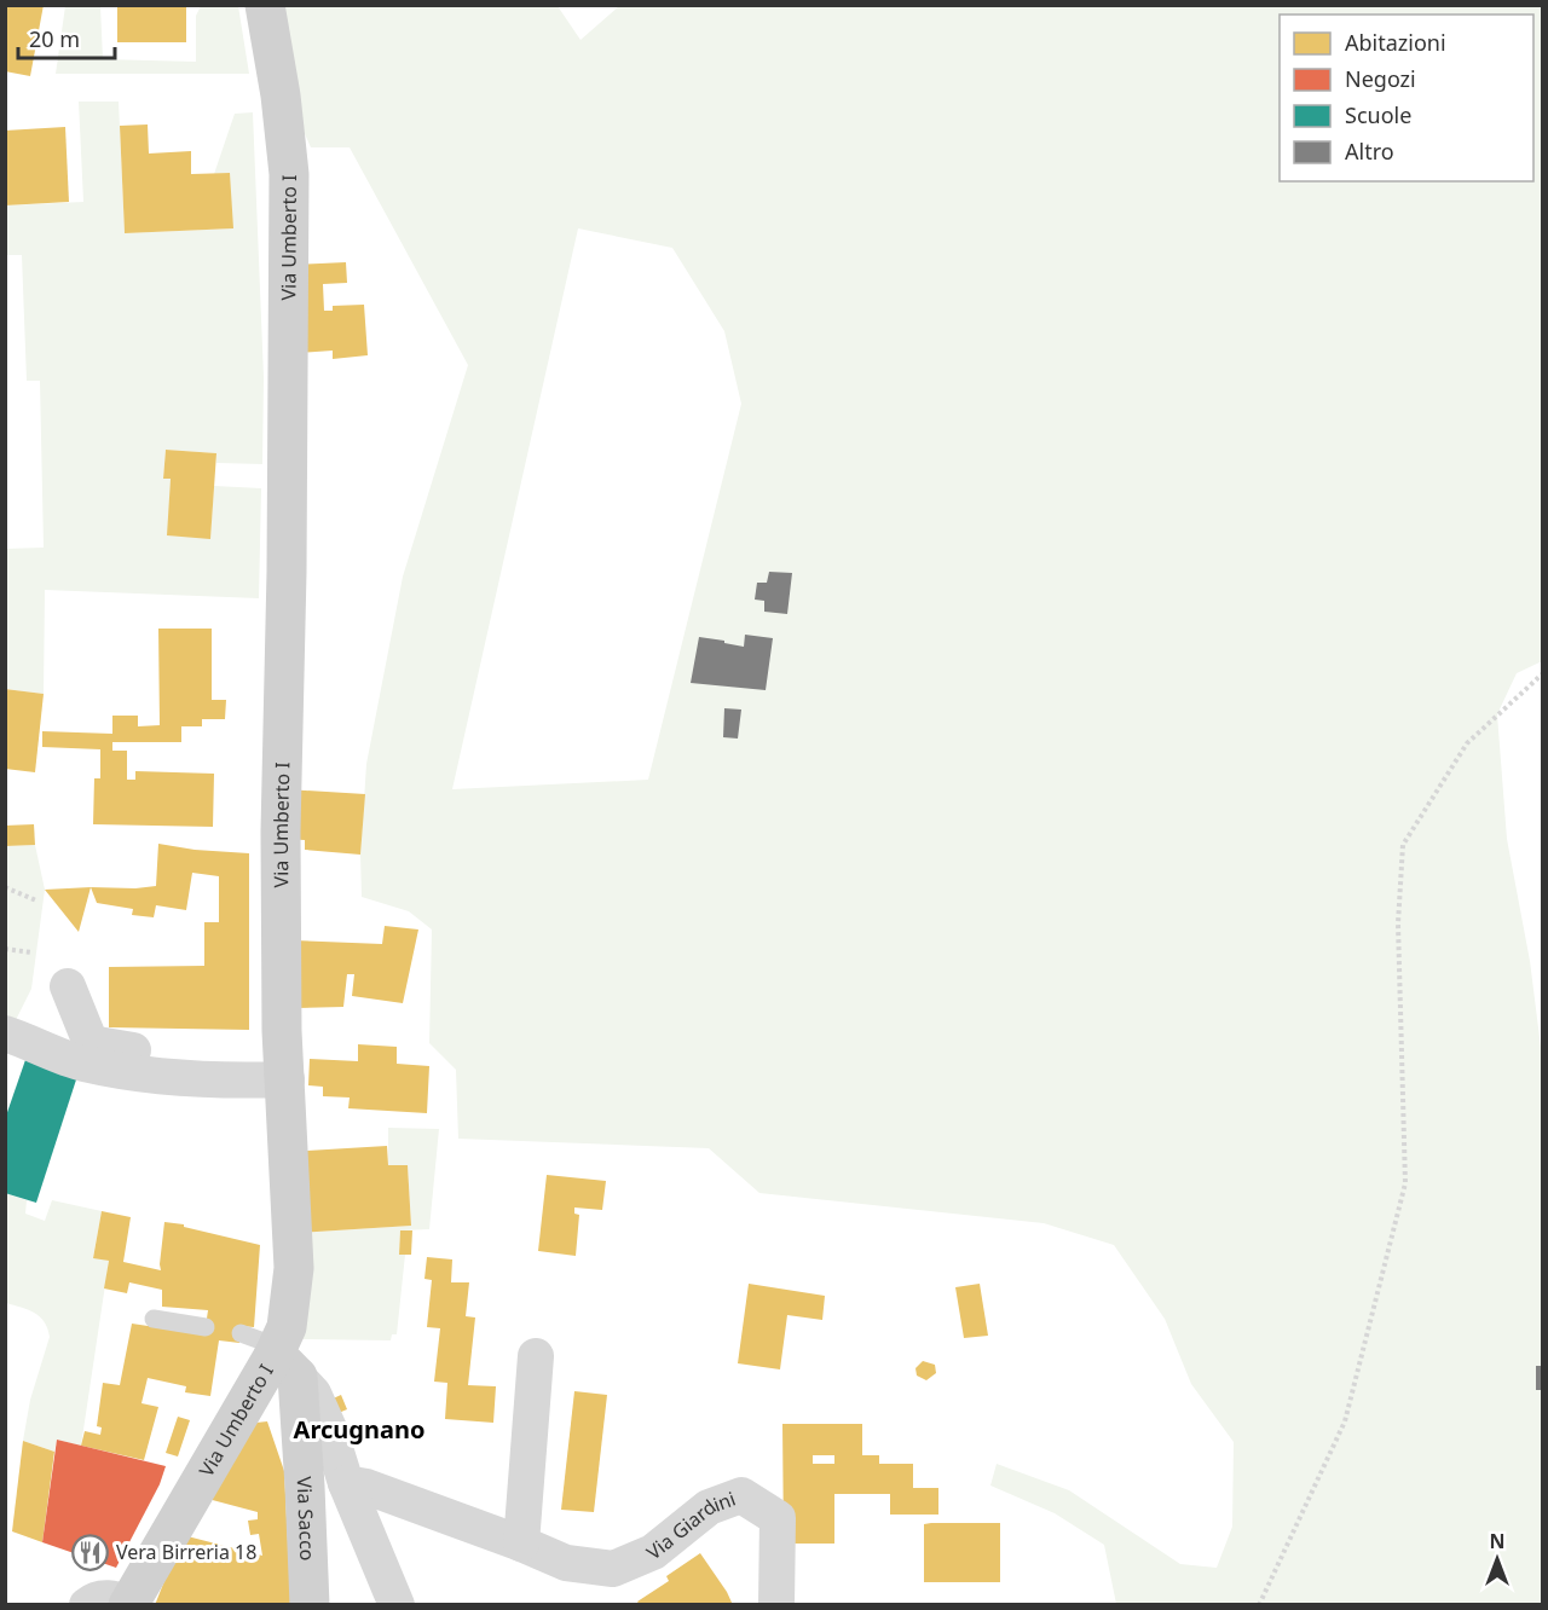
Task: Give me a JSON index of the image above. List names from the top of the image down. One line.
{"streets":{"main road":["Via Umberto I","Via Sacco"],"street":["Via Giardini"]},"crossings":[["Via Umberto I","Via Sacco"]],"districts":["Arcugnano"],"places":{"restaurant":["Vera Birreria 18"]},"legend":["Abitazioni","Negozi","Scuole","Altro"],"scale_bar":"20 m","north":"top"}
